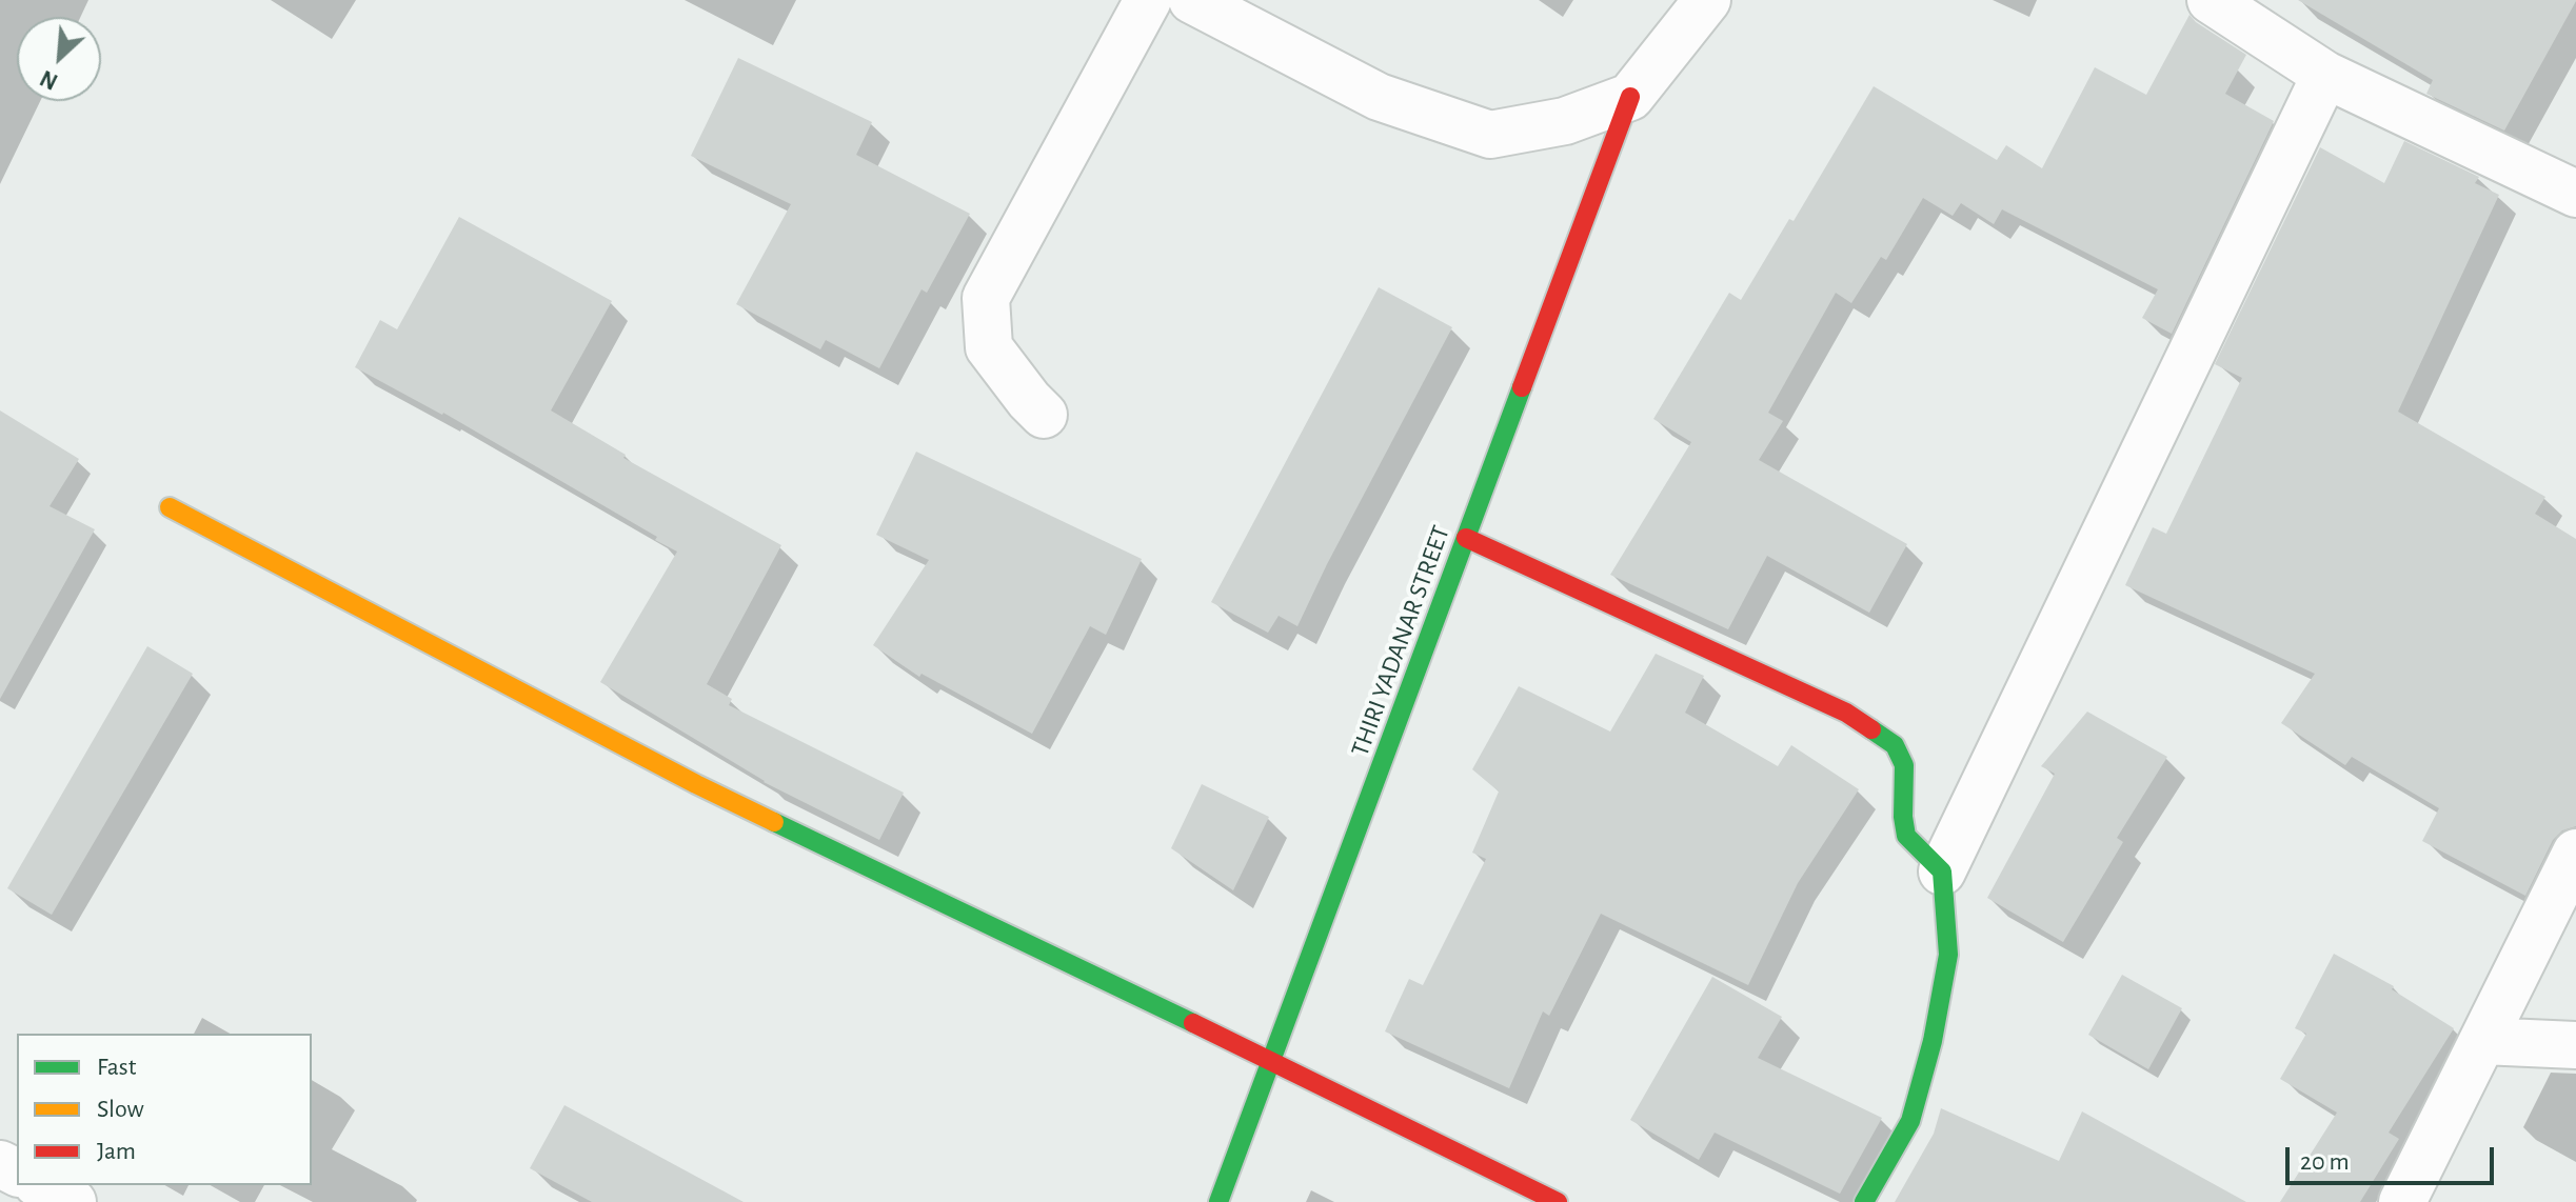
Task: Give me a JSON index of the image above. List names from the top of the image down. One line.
{"streets":{"street":["THIRI YADANAR STREET"]},"legend":["Fast","Slow","Jam"],"scale_bar":"20 m","north":"bottom left"}
